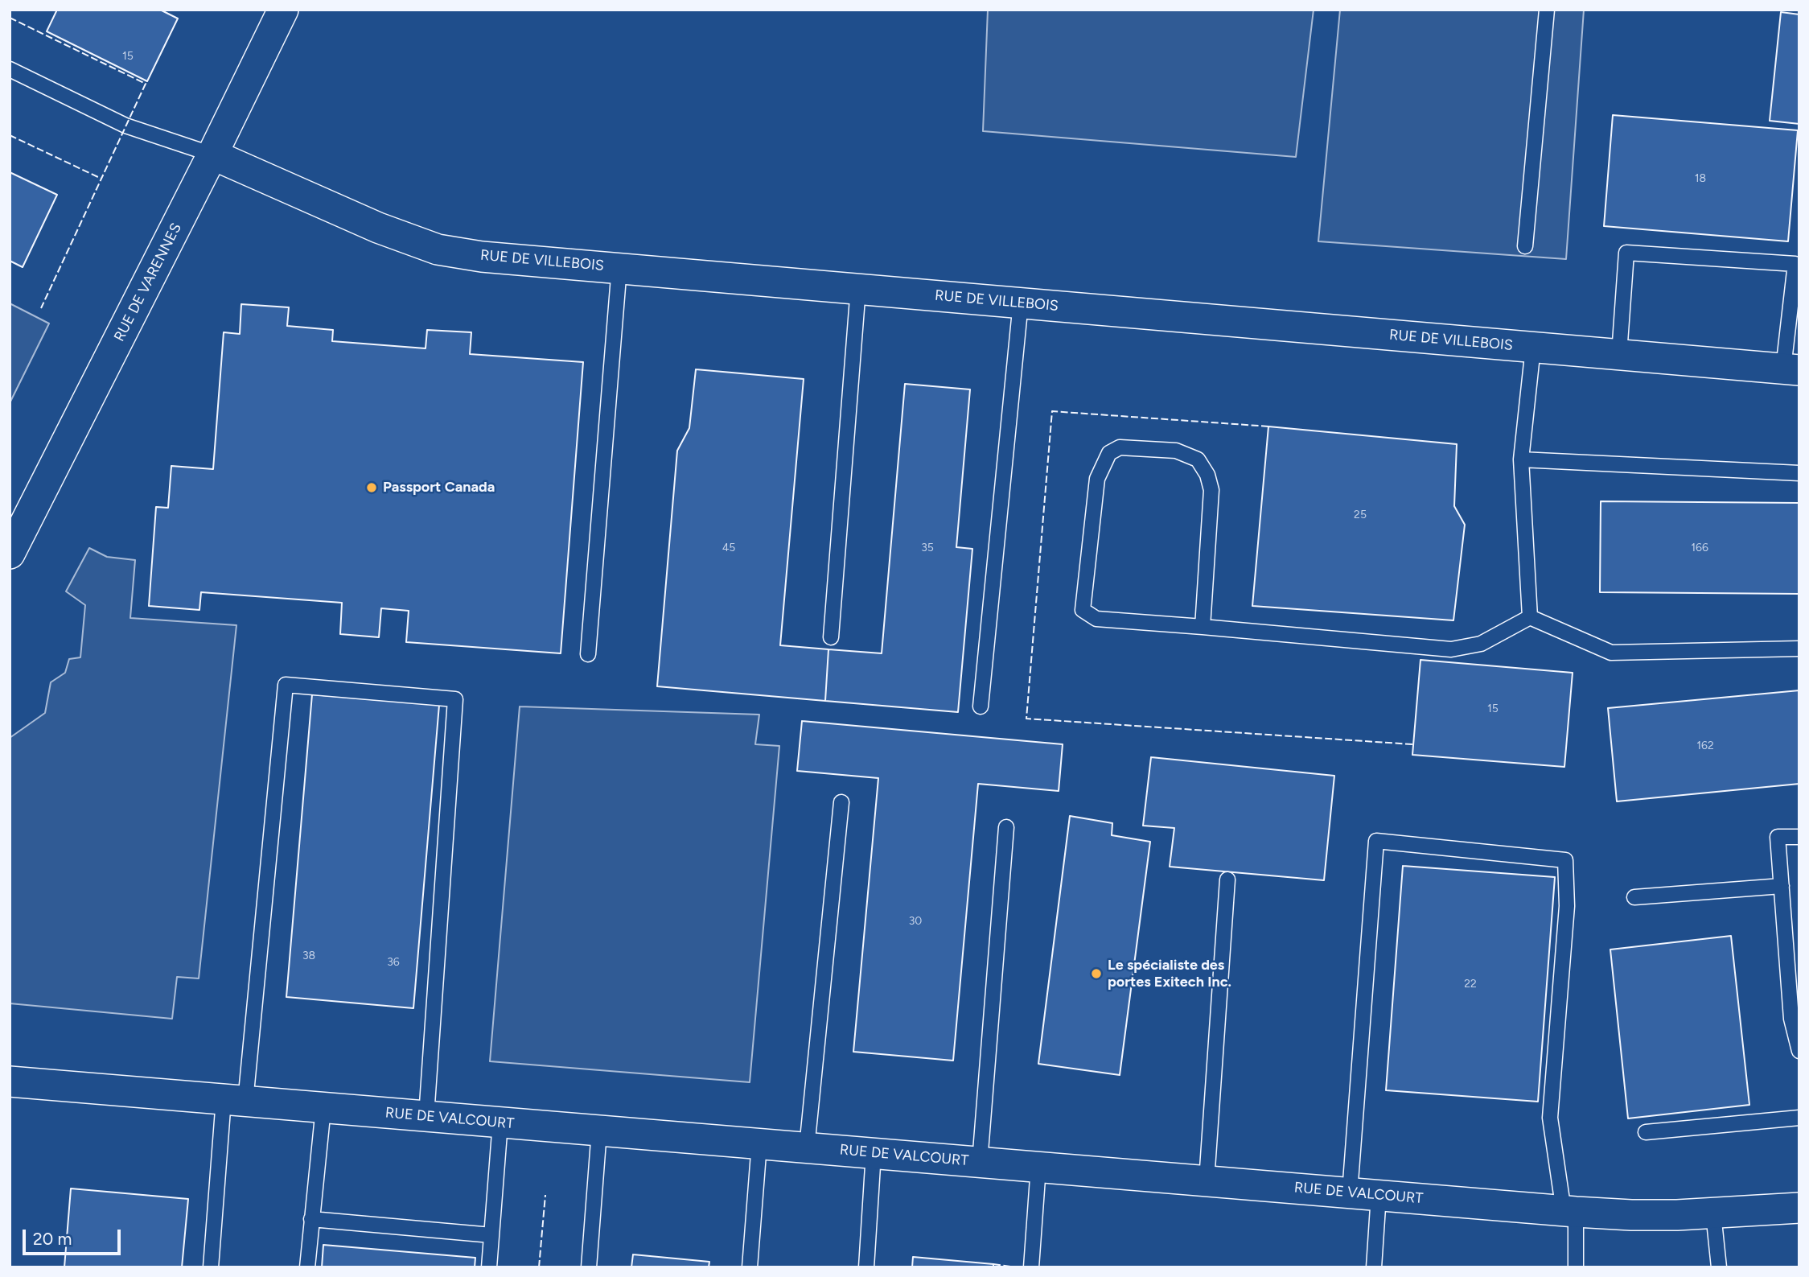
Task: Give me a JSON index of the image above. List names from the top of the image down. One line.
{"streets":{"street":["RUE DE VILLEBOIS","RUE DE VARENNES","RUE DE VALCOURT"]},"crossings":[["RUE DE VILLEBOIS","RUE DE VARENNES"]],"places":["Passport Canada","Le spécialiste des portes Exitech Inc."],"house_numbers":["15","18","25","45","35","166","15","162","30","38","36","22"],"scale_bar":"20 m"}
